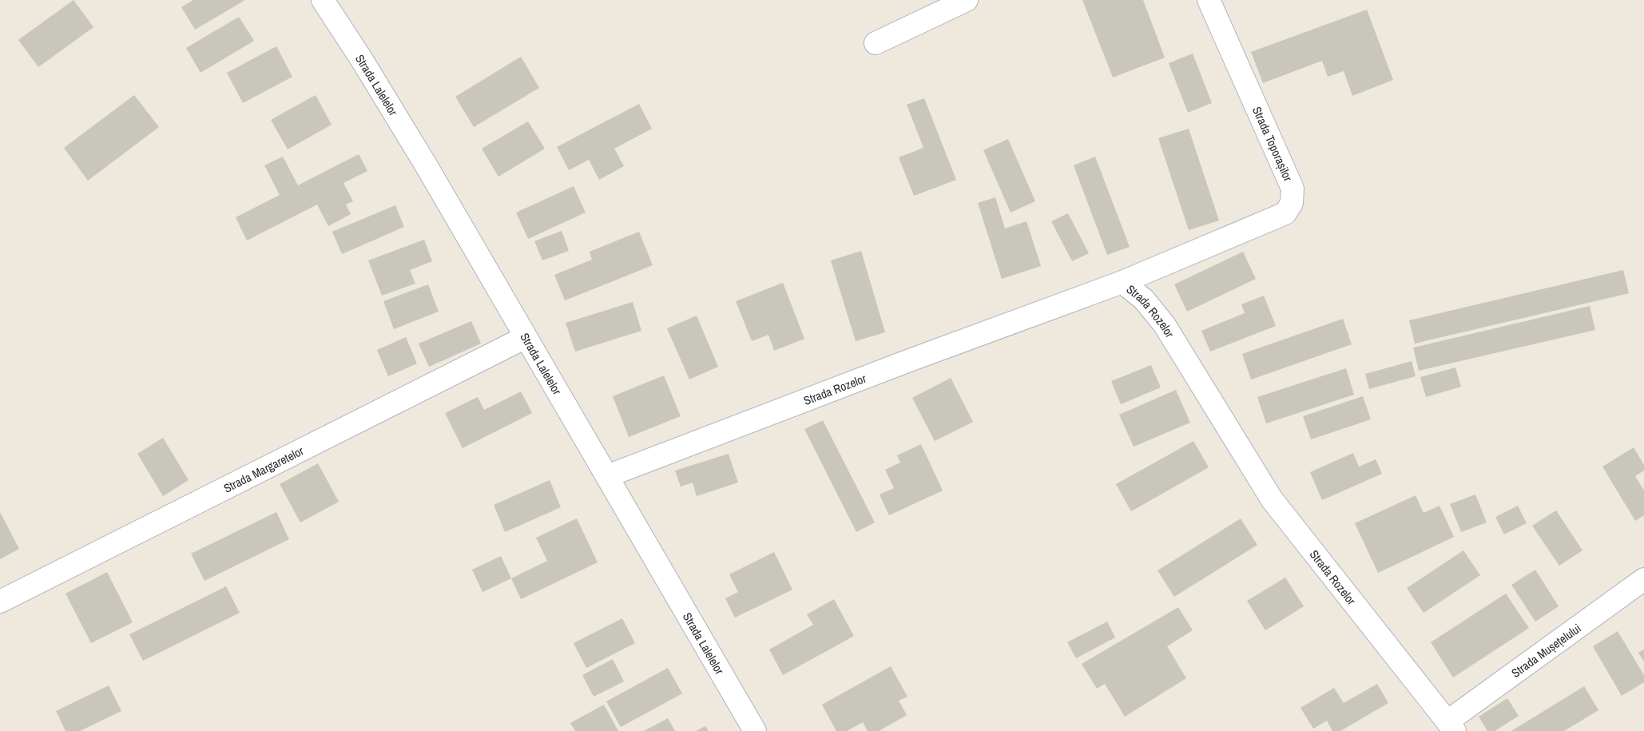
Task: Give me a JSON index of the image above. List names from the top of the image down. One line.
{"streets":{"street":["Strada Lalelelor","Strada Toporașilor","Strada Rozelor","Strada Margaretelor","Strada Mușețelului"]},"crossings":[["Strada Lalelelor","Strada Rozelor"],["Strada Lalelelor","Strada Margaretelor"],["Strada Toporașilor","Strada Rozelor"],["Strada Rozelor","Strada Mușețelului"]]}
